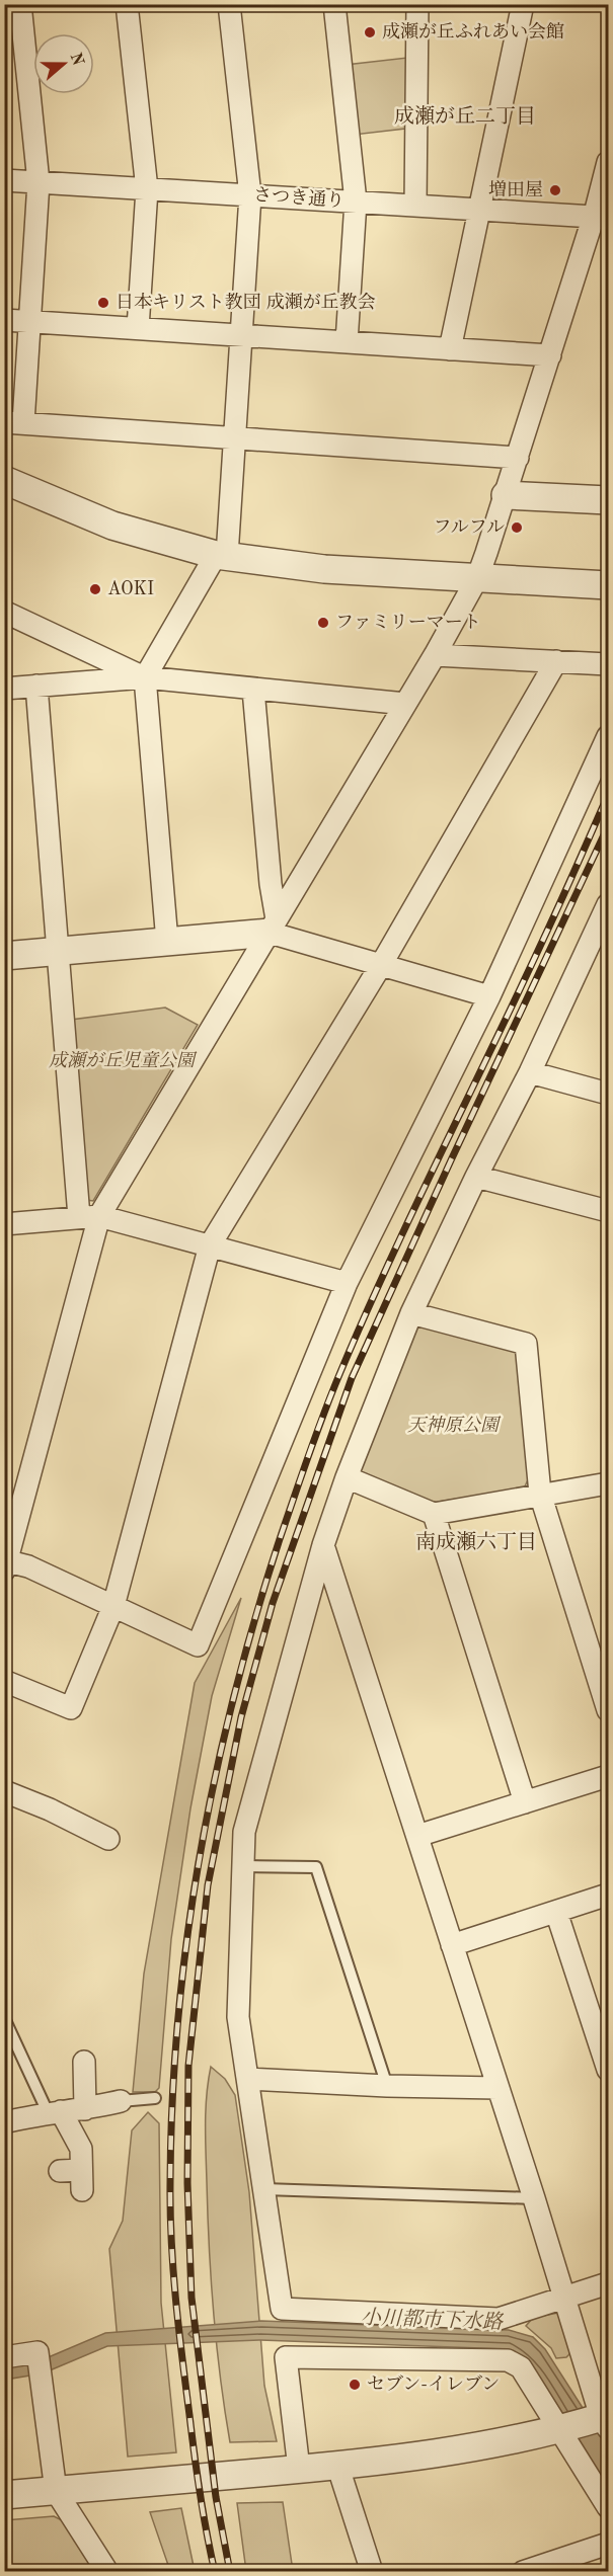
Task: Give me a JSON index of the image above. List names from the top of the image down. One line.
{"streets":{"street":["さつき通り"]},"districts":["成瀬が丘二丁目","南成瀬六丁目"],"water":["小川都市下水路"],"parks":["成瀬が丘児童公園","天神原公園"],"places":["成瀬が丘ふれあい会館","増田屋","日本キリスト教団 成瀬が丘教会","フルフル","AOKI","ファミリーマート","セブン-イレブン"],"north":"right"}
